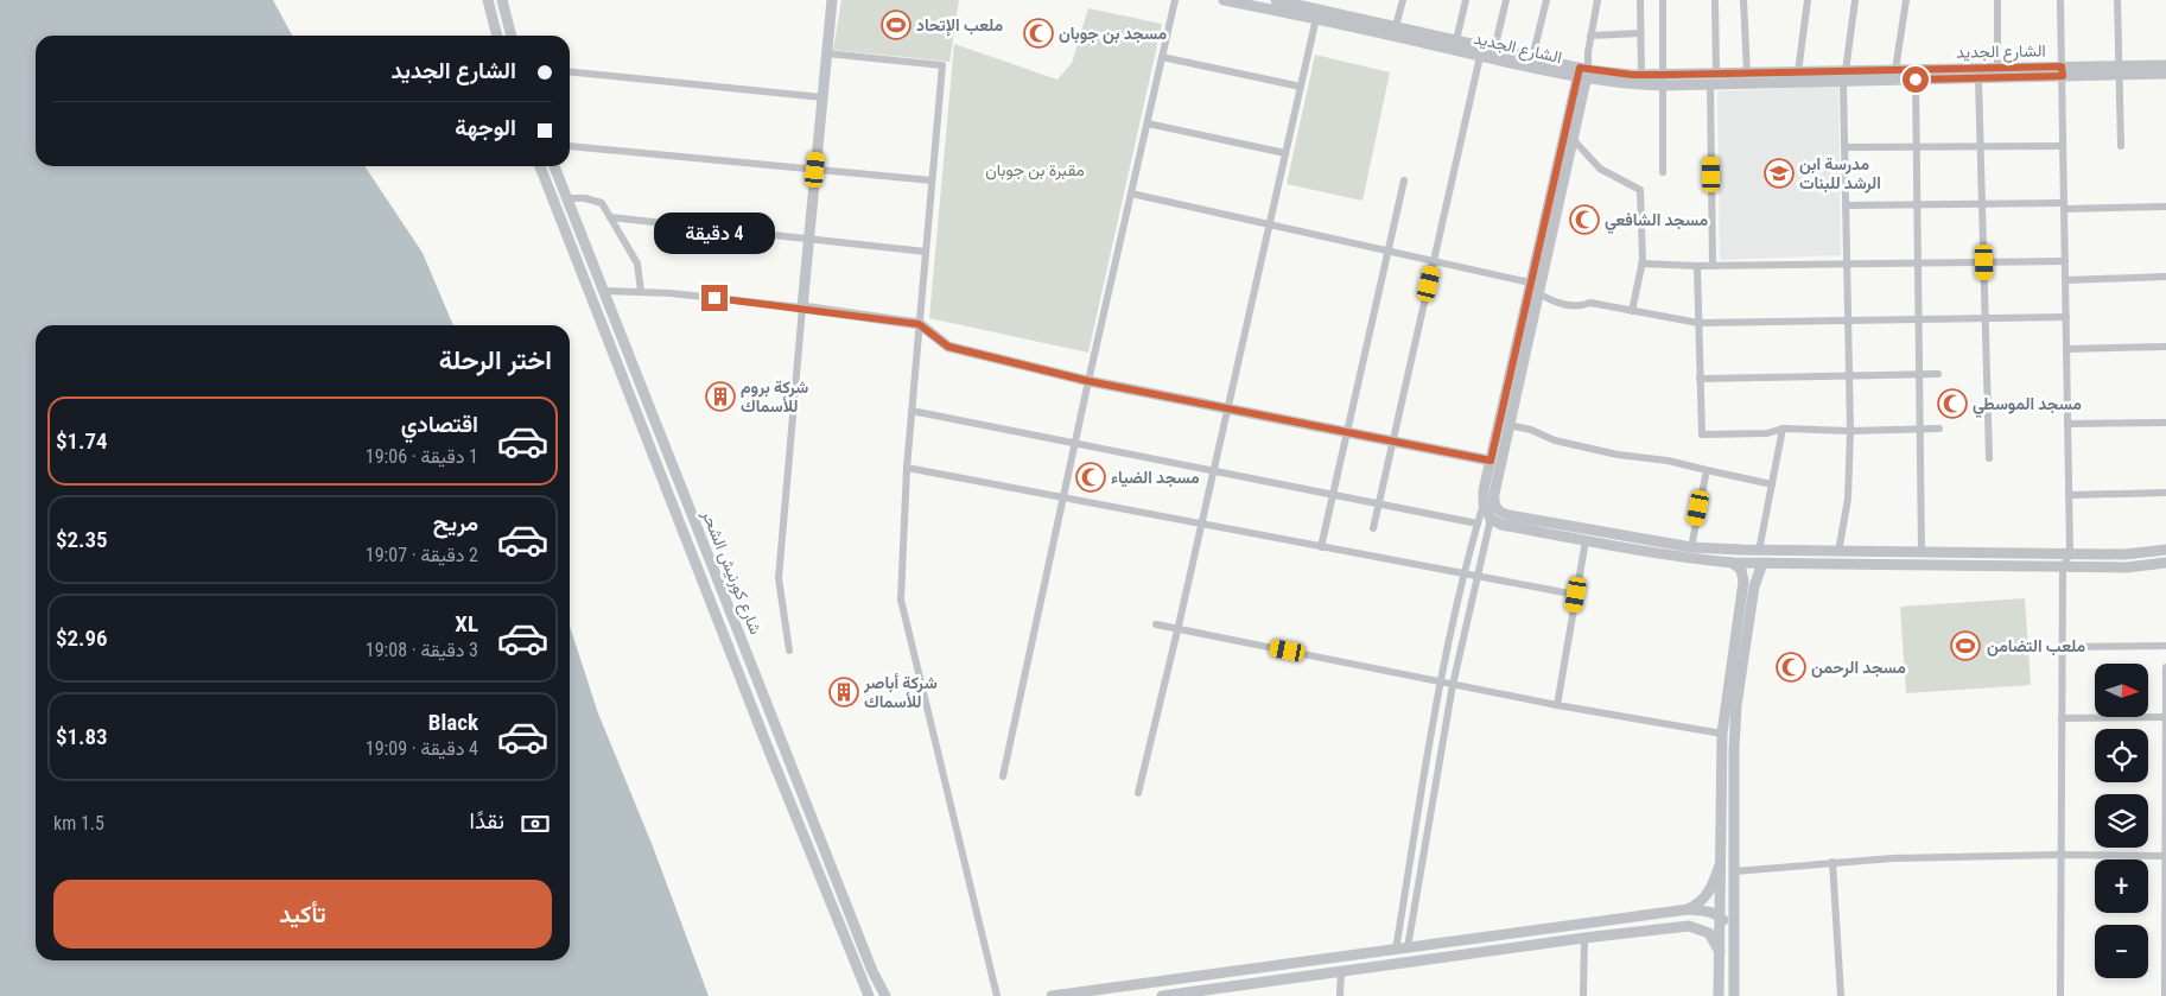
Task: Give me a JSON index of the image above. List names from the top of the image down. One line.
{"streets":{"street":["الشارع الجديد","شارع كورنيش الشحر"]},"parks":["مقبرة بن جوبان"],"places":{"sports":["ملعب الإتحاد","ملعب التضامن"],"mosque":["مسجد بن جوبان","مسجد الشافعي","مسجد الموسطي","مسجد الضياء","مسجد الرحمن"],"school or university":["مدرسة ابن الرشد للبنات"],"building":["شركة بروم للأسماك","شركة أباصر للأسماك"]},"north":"right","page":{"banner":["الشارع الجديد","الوجهة"],"bubble":"4 دقيقة","heading":"اختر الرحلة","list":[{"name":"اقتصادي","note":"1 دقيقة · 19:06","value":"$1.74"},{"name":"مريح","note":"2 دقيقة · 19:07","value":"$2.35"},{"name":"XL","note":"3 دقيقة · 19:08","value":"$2.96"},{"name":"Black","note":"4 دقيقة · 19:09","value":"$1.83"}],"map_buttons":["+","−"],"pay":["نقدًا","1.5 km"],"buttons":"تأكيد"}}
